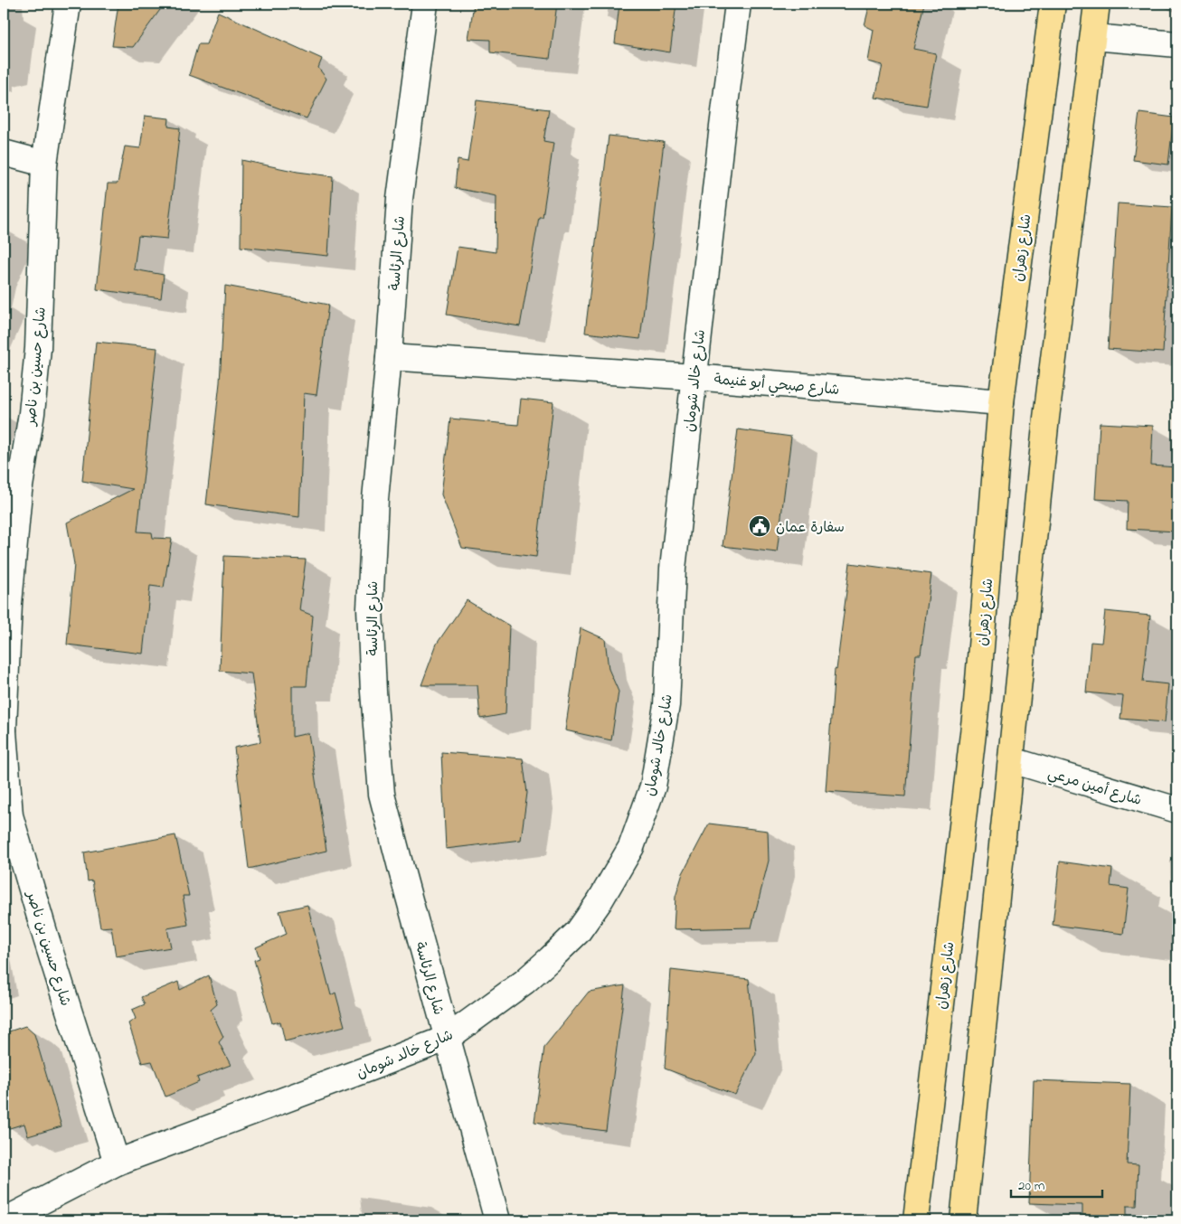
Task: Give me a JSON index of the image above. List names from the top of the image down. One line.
{"streets":{"main road":["شارع زهران"],"street":["شارع الرئاسة","شارع حسين بن ناصر","شارع خالد شومان","شارع صبحي أبو غنيمة","شارع أمين مرعي"]},"crossings":[["شارع زهران","شارع صبحي أبو غنيمة"],["شارع الرئاسة","شارع خالد شومان"],["شارع الرئاسة","شارع صبحي أبو غنيمة"],["شارع حسين بن ناصر","شارع خالد شومان"],["شارع خالد شومان","شارع صبحي أبو غنيمة"]],"places":{"public building":["سفارة عمان"]},"scale_bar":"20 m"}
